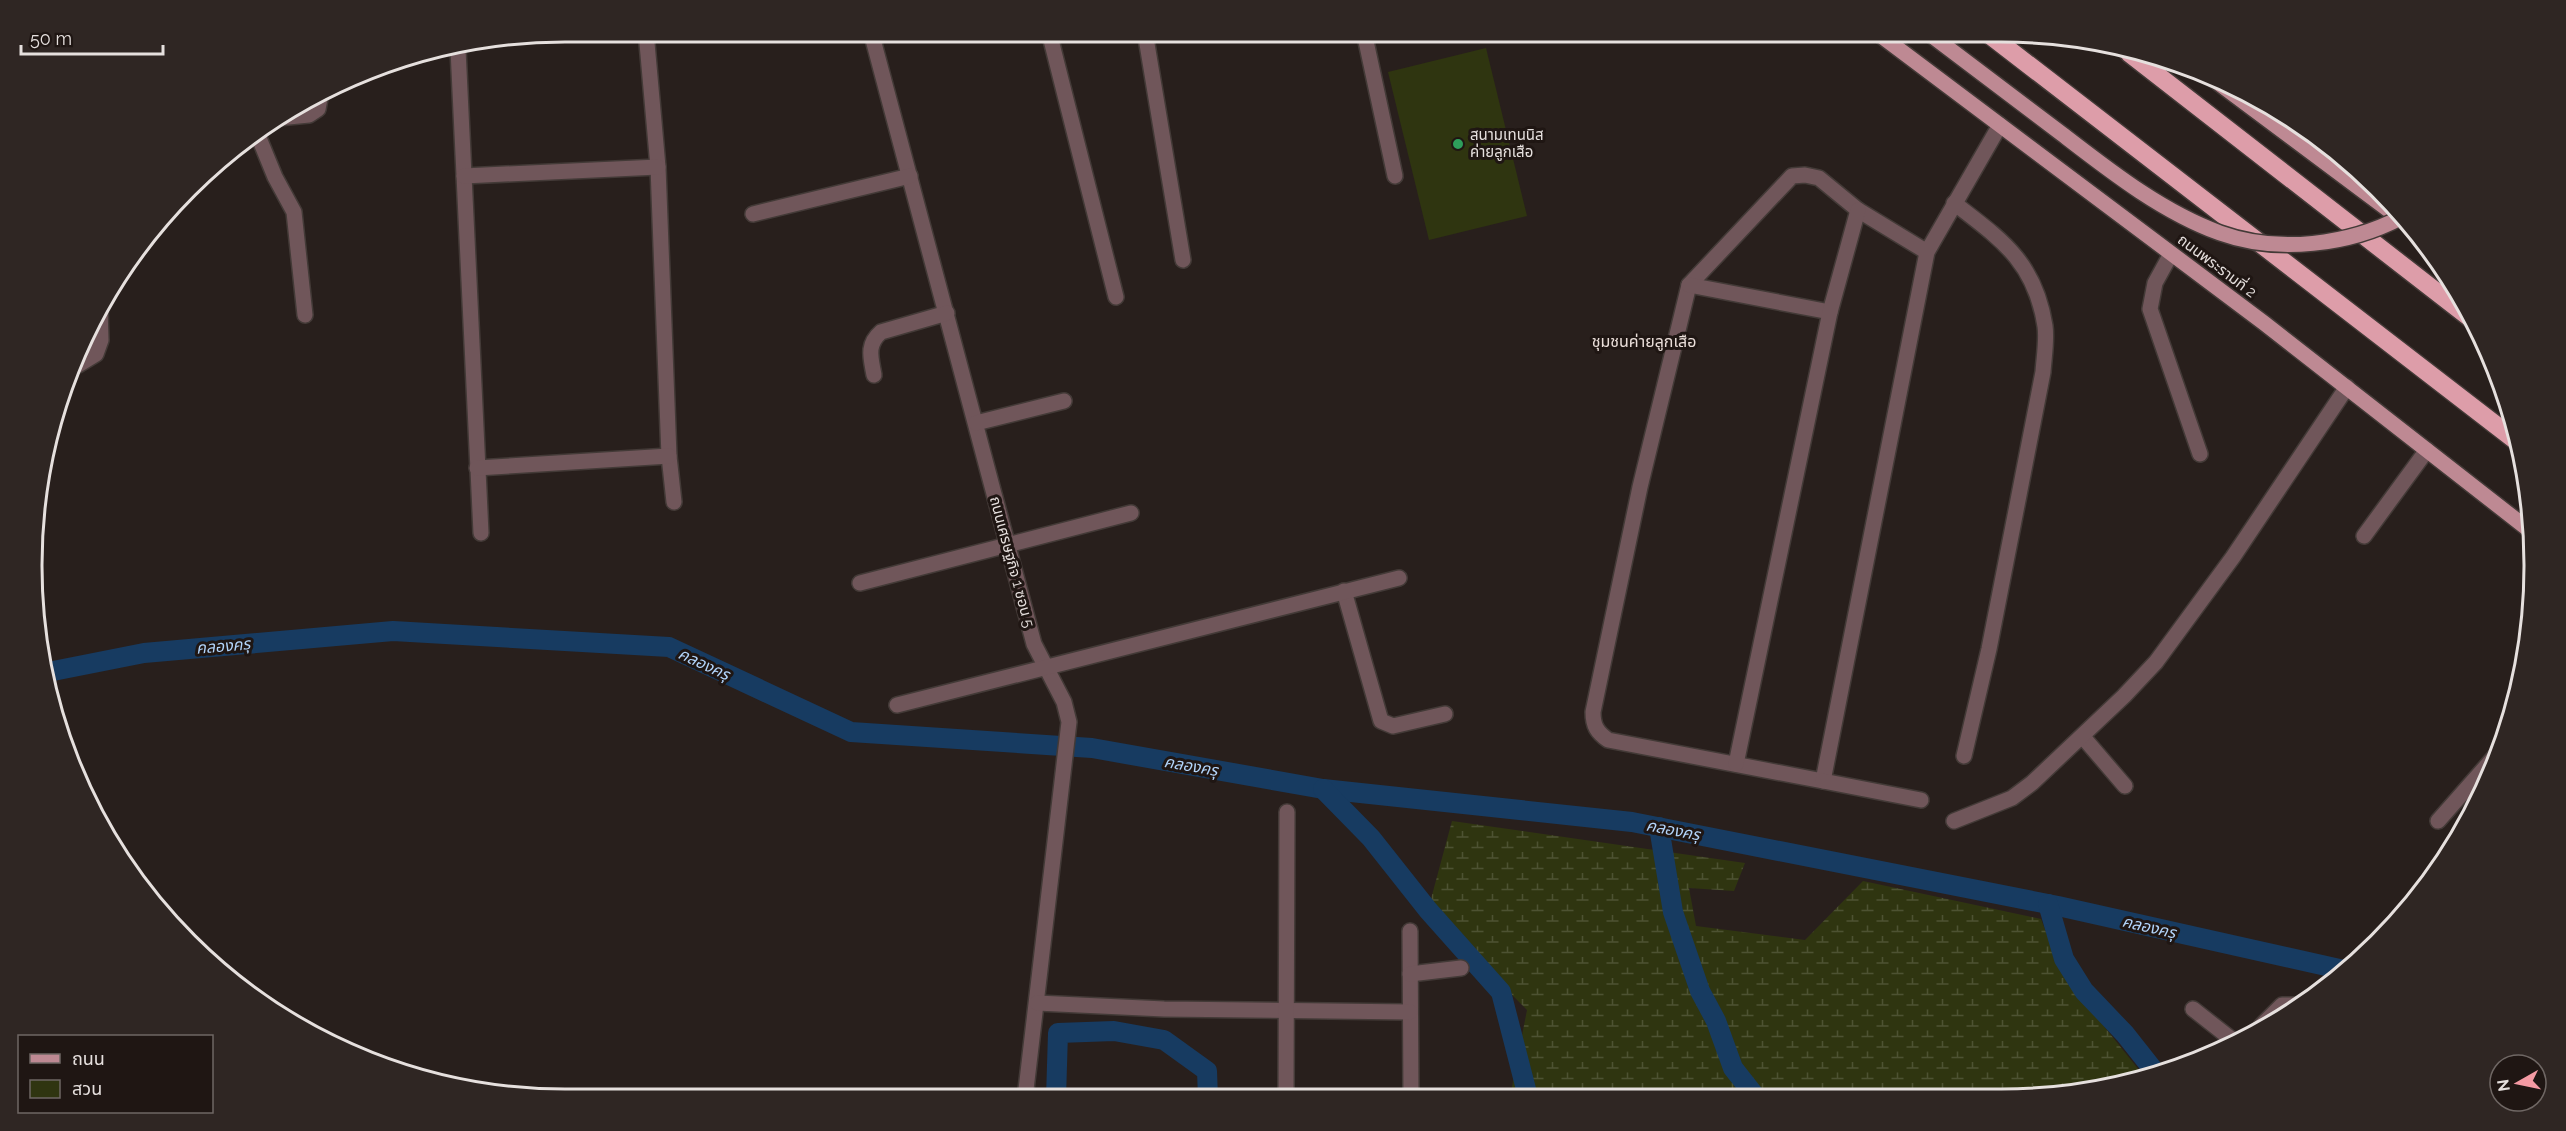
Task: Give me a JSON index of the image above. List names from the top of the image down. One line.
{"streets":{"main road":["ถนนพระรามที่ 2"],"street":["ถนนเศรษฐกิจ 1 ซอน 5"]},"districts":["ชุมชนค่ายลูกเสือ"],"water":["คลองครุ"],"places":["สนามเทนนิส ค่ายลูกเสือ"],"legend":["ถนน","สวน"],"scale_bar":"50 m","north":"left"}
